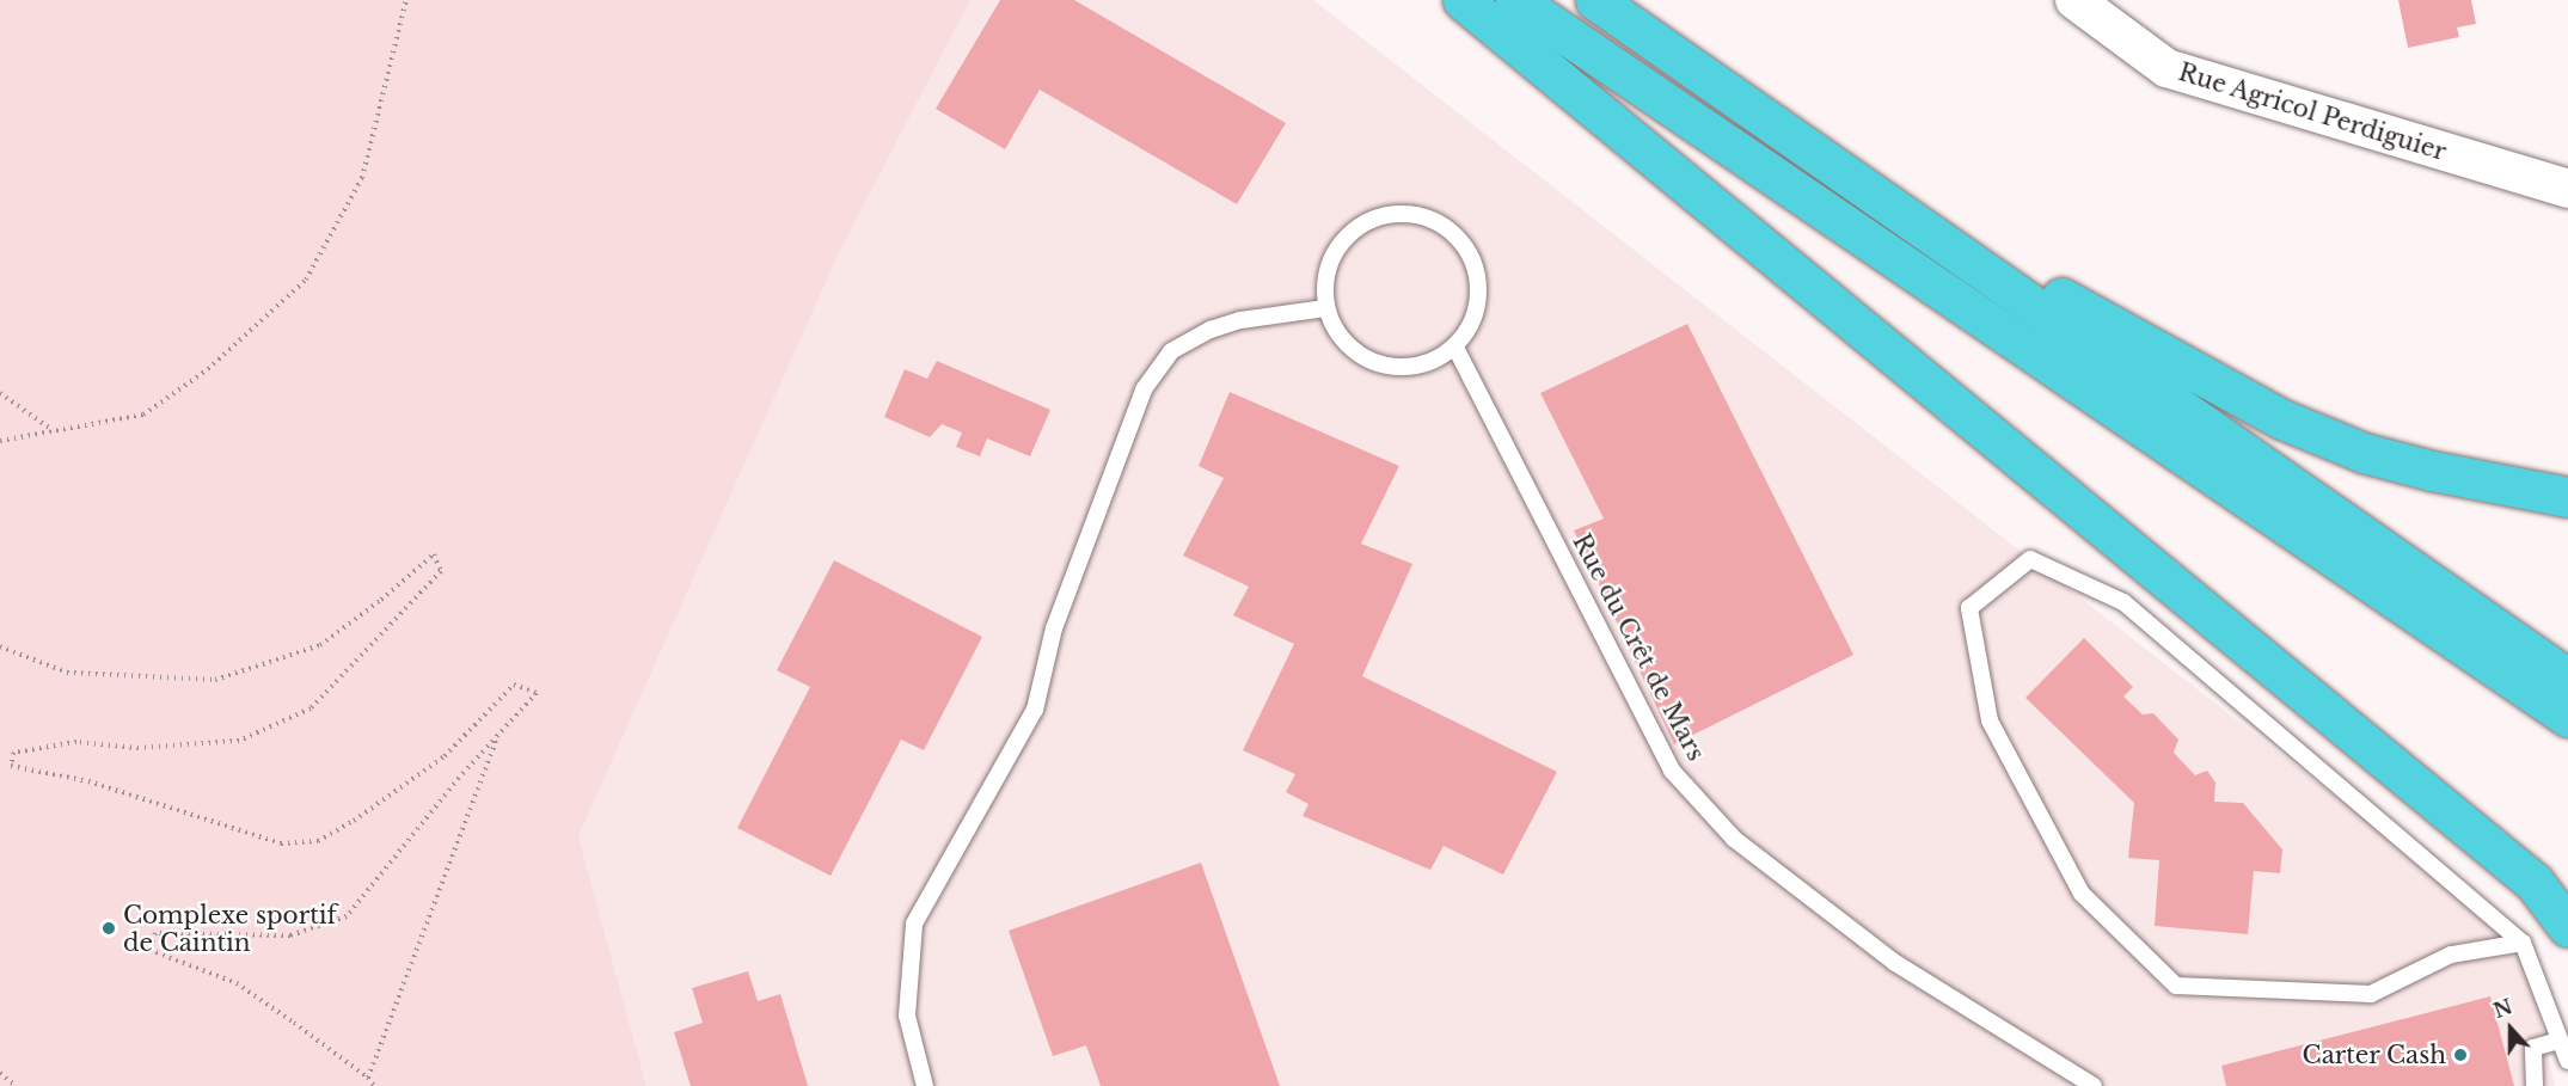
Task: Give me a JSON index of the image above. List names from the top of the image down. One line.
{"streets":{"street":["Rue Agricol Perdiguier"],"lane":["Rue du Crêt de Mars"]},"places":["Complexe sportif de Caintin","Carter Cash"],"north":"top"}
